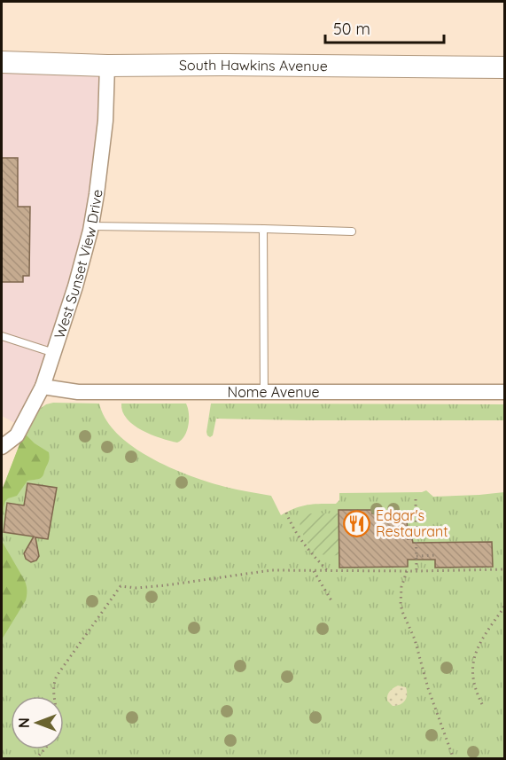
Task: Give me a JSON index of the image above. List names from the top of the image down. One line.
{"streets":{"main road":["South Hawkins Avenue"],"street":["West Sunset View Drive","Nome Avenue"]},"crossings":[["South Hawkins Avenue","West Sunset View Drive"],["West Sunset View Drive","Nome Avenue"]],"places":{"restaurant":["Edgar's Restaurant"]},"scale_bar":"50 m","north":"left"}
